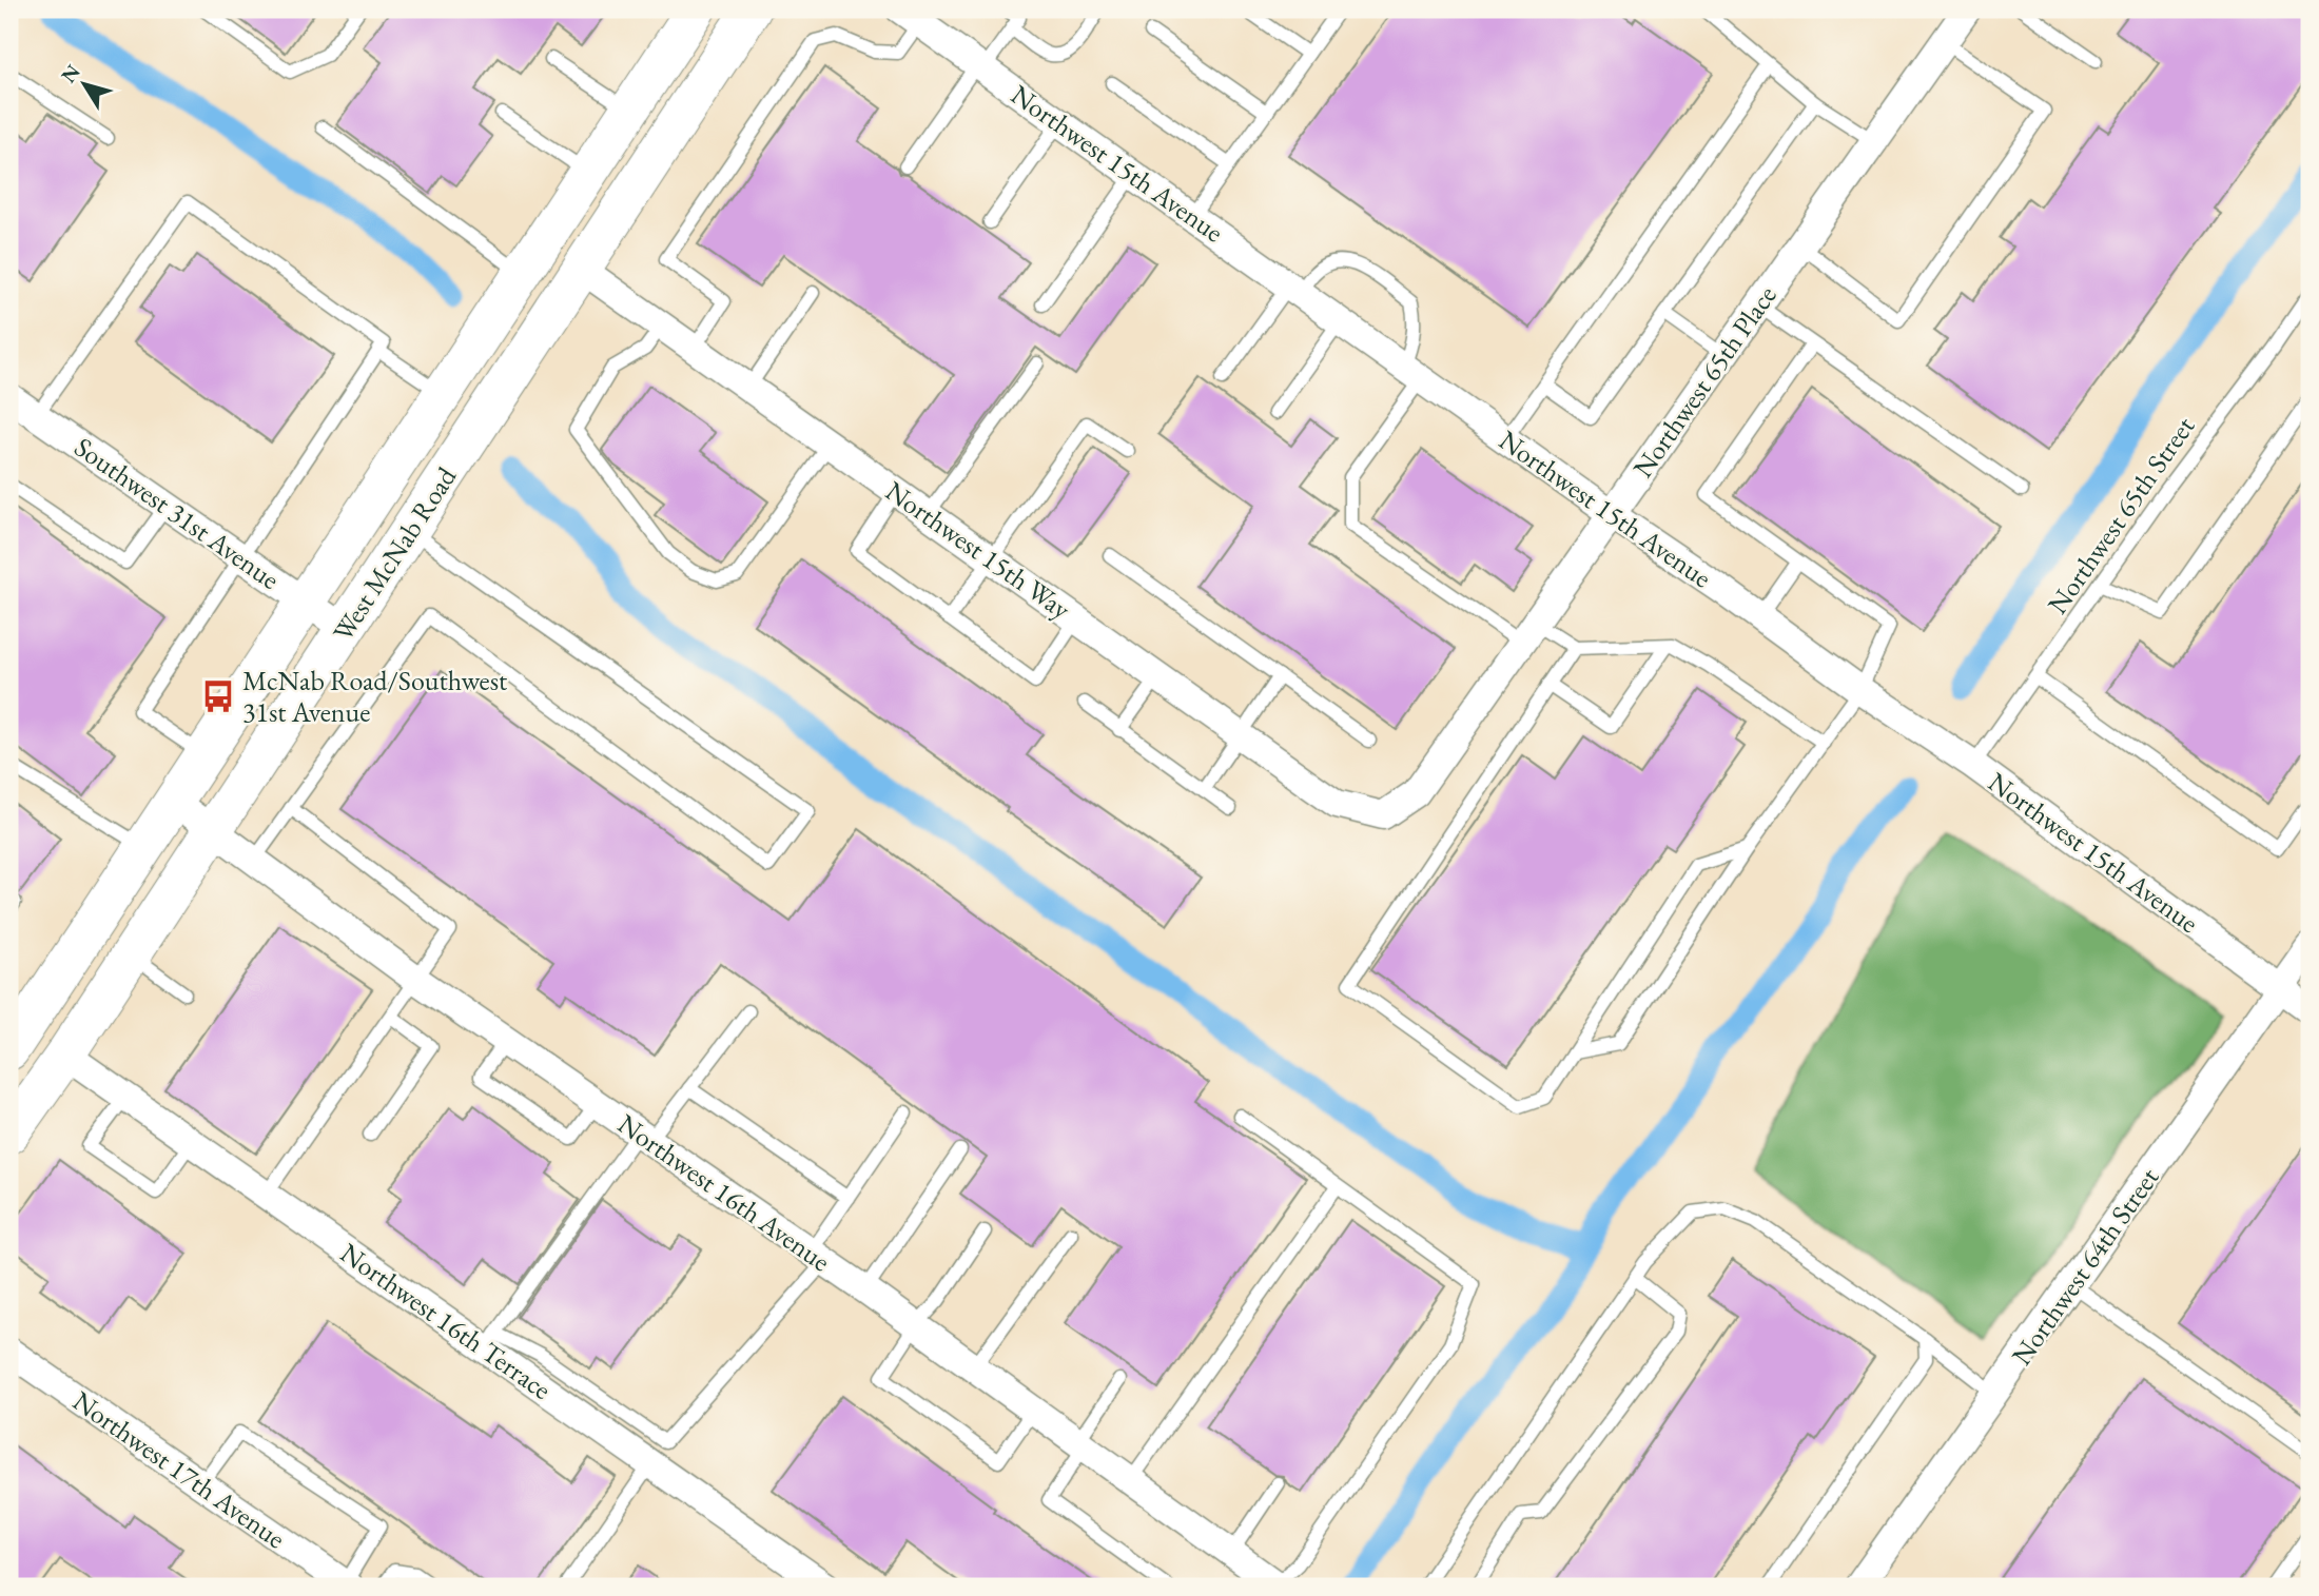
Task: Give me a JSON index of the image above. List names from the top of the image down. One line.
{"streets":{"main road":["West McNab Road"],"street":["Northwest 15th Avenue","Northwest 65th Place","Southwest 31st Avenue","Northwest 15th Way","Northwest 16th Avenue","Northwest 64th Street","Northwest 16th Terrace","Northwest 17th Avenue"],"lane":["Northwest 65th Street"]},"crossings":[["Northwest 15th Avenue","Northwest 65th Place"],["Northwest 15th Avenue","Northwest 65th Street"],["Northwest 15th Avenue","Northwest 64th Street"],["Northwest 65th Place","Northwest 15th Way"],["Southwest 31st Avenue","West McNab Road"],["Northwest 15th Way","West McNab Road"],["West McNab Road","Northwest 16th Avenue"],["West McNab Road","Northwest 16th Terrace"]],"places":{"bus stop":["McNab Road/Southwest 31st Avenue"]},"north":"top left"}
